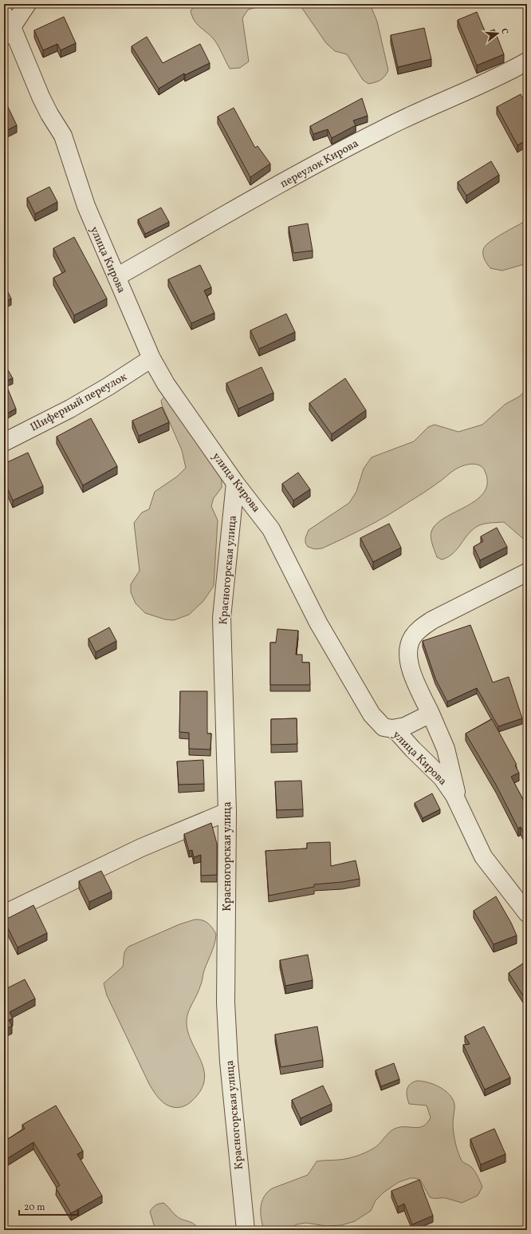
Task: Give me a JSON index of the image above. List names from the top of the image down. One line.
{"streets":{"street":["переулок Кирова","улица Кирова","Шиферный переулок","Красногорская улица"]},"crossings":[["переулок Кирова","улица Кирова"],["улица Кирова","Шиферный переулок"],["улица Кирова","Красногорская улица"]],"scale_bar":"20 m","north":"right"}
